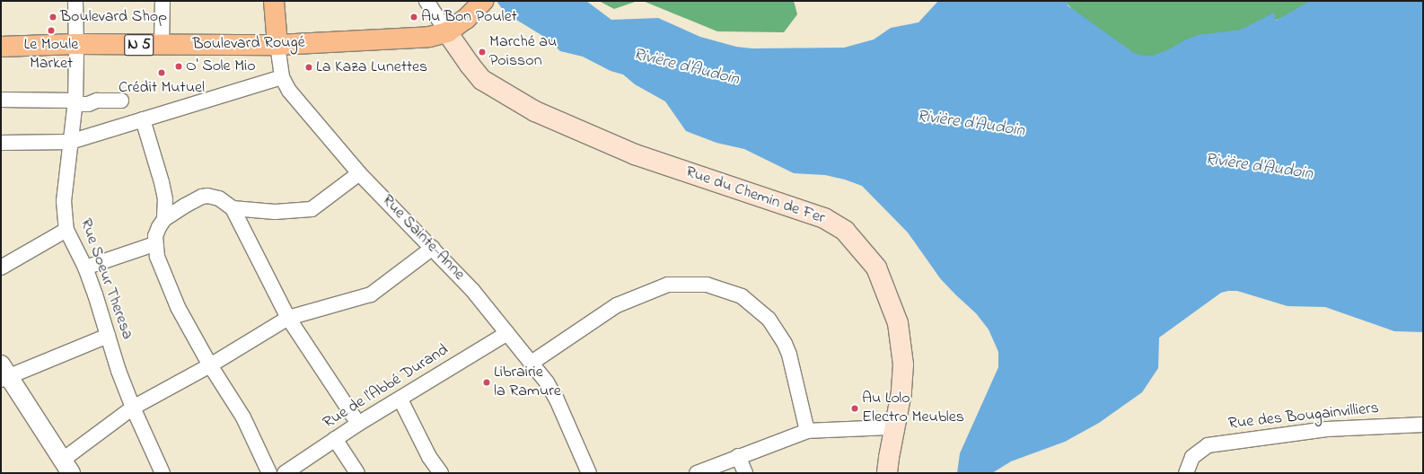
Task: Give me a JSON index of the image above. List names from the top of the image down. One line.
{"streets":{"main road":["Boulevard Rougé","N 5","Rue du Chemin de Fer","Rue Sainte-Anne"],"street":["Rue Soeur Theresa","Rue de l'Abbé Durand","Rue des Bougainvilliers"]},"crossings":[["Boulevard Rougé","Rue du Chemin de Fer"],["Boulevard Rougé","Rue Sainte-Anne"],["Boulevard Rougé","Rue Soeur Theresa"],["Rue Sainte-Anne","Rue de l'Abbé Durand"]],"water":["Rivière d'Audoin"],"places":["Boulevard Shop","Au Bon Poulet","Le Moule Market","Marché au Poisson","O' Sole Mio","La Kaza Lunettes","Crédit Mutuel","Librairie la Ramure","Au Lolo Electro Meubles"]}
